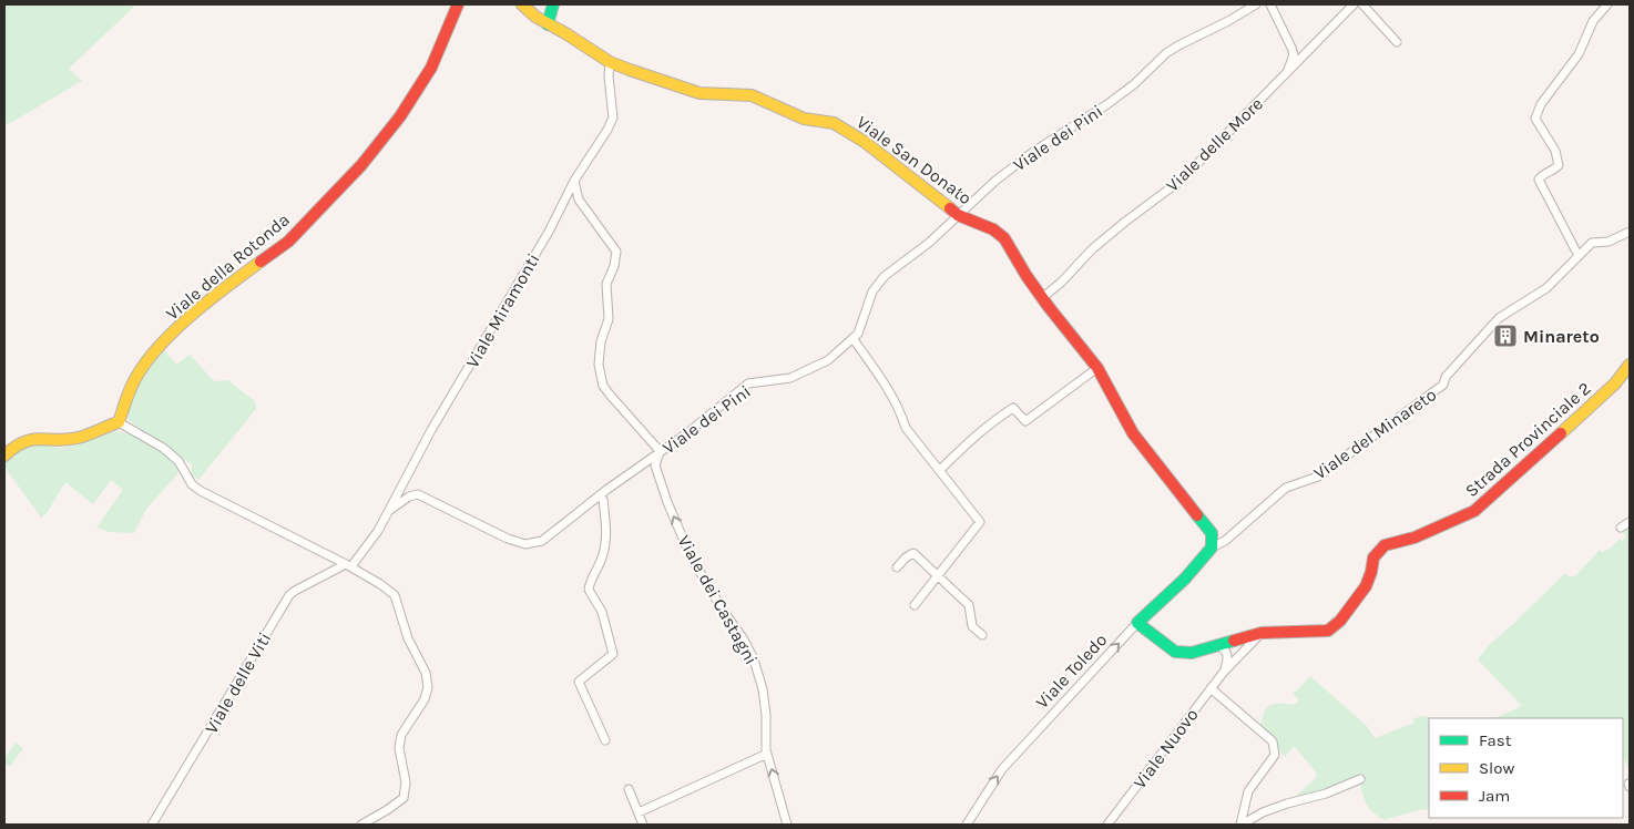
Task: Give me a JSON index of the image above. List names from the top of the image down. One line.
{"streets":{"street":["Viale dei Pini","Viale delle More","Viale San Donato","Viale della Rotonda","Viale Miramonti","Viale del Minareto","Strada Provinciale 2","Viale dei Castagni","Viale Toledo","Viale delle Viti","Viale Nuovo"]},"crossings":[["Viale dei Pini","Viale San Donato"],["Viale dei Pini","Viale Miramonti"],["Viale dei Pini","Viale dei Castagni"],["Viale delle More","Viale San Donato"],["Viale San Donato","Viale Miramonti"],["Viale San Donato","Viale del Minareto"],["Viale San Donato","Viale Toledo"],["Viale Miramonti","Viale delle Viti"],["Viale del Minareto","Viale Toledo"],["Strada Provinciale 2","Viale Toledo"],["Strada Provinciale 2","Viale Nuovo"]],"one_way":["Viale dei Castagni","Viale Toledo"],"places":{"building":["Minareto"]},"legend":["Fast","Slow","Jam"]}
